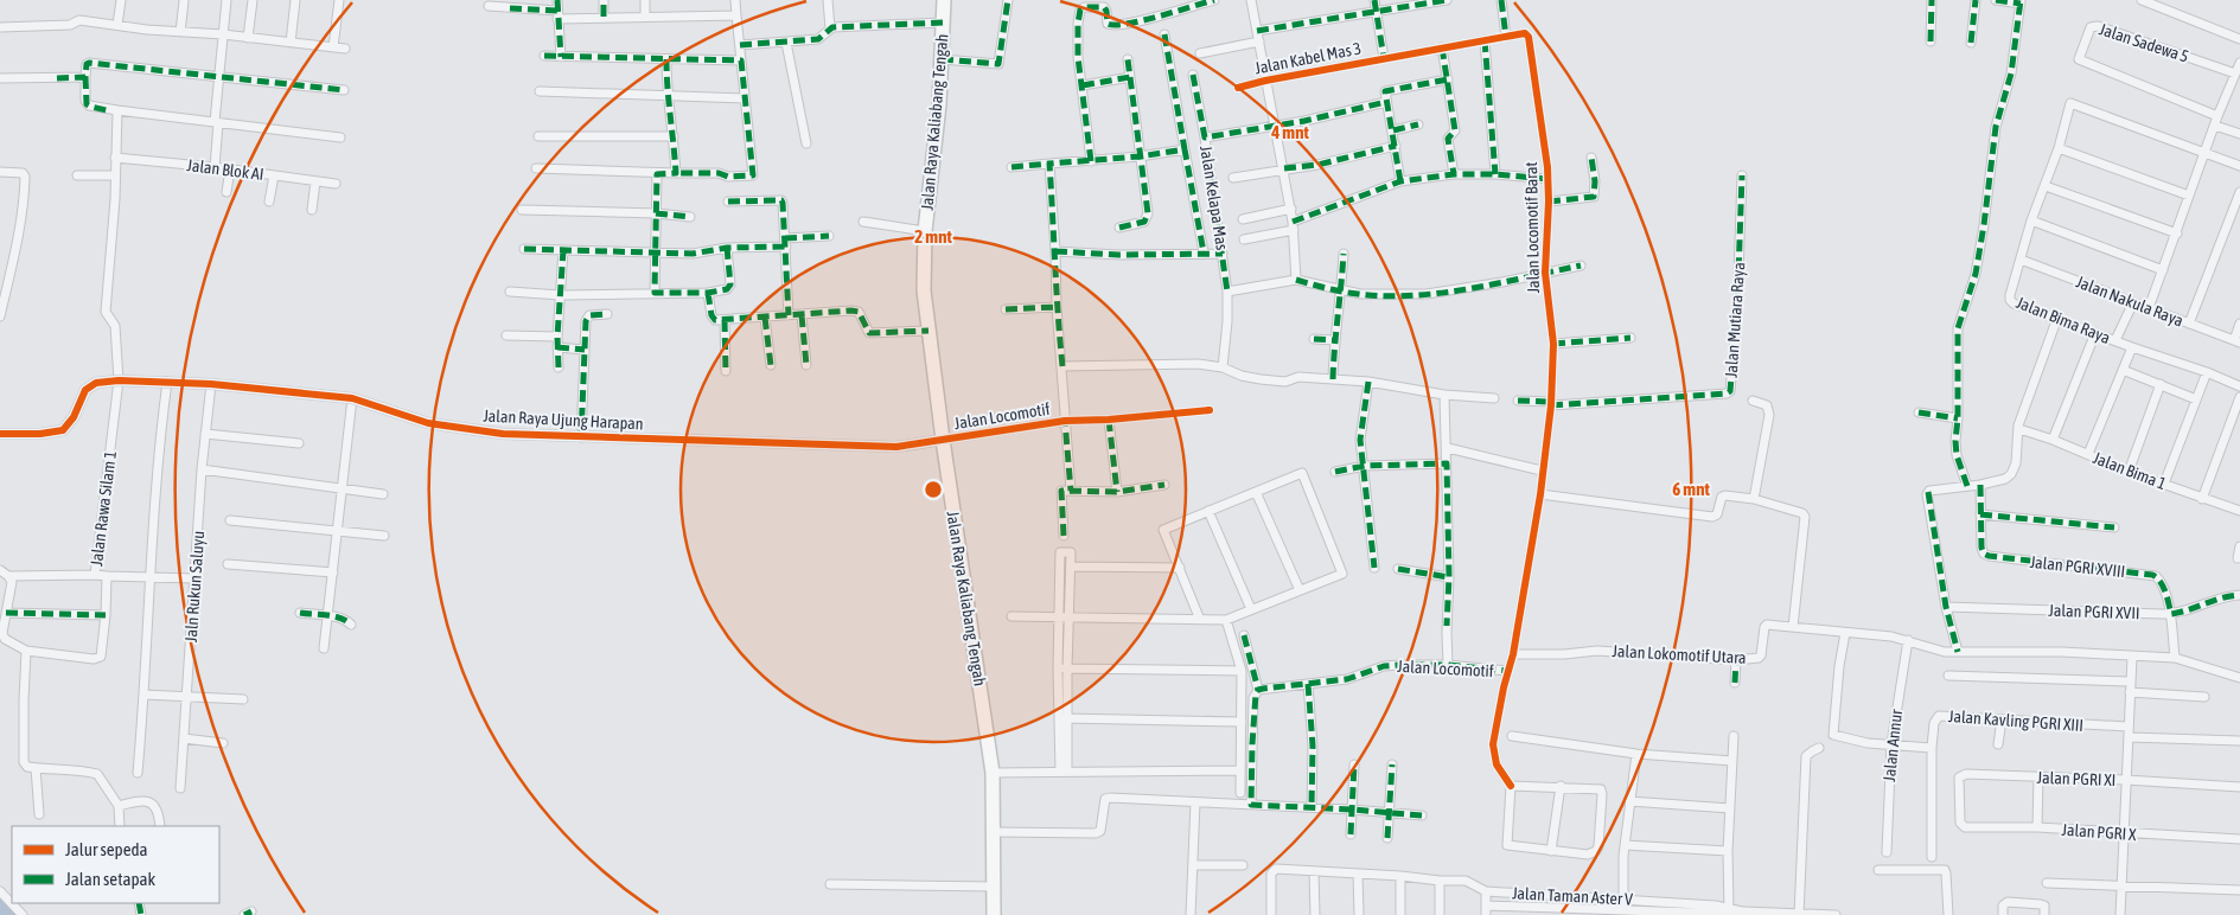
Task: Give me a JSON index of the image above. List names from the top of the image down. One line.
{"streets":{"main road":["Jalan Raya Kaliabang Tengah"],"street":["Jalan Sadewa 5","Jalan Kabel Mas 3","Jalan Blok AI","Jalan Kelapa Mas","Jalan Locomotif Barat","Jalan Nakula Raya","Jalan Mutiara Raya","Jalan Bima Raya","Jalan Locomotif","Jalan Raya Ujung Harapan","Jalan Bima 1","Jalan Rawa Silam 1","Jalan PGRI XVIII","Jaln Rukun Saluyu","Jalan PGRI XVII","Jalan Lokomotif Utara","Jalan Kavling PGRI XIII","Jalan Annur","Jalan PGRI XI","Jalan PGRI X","Jalan Taman Aster V"]},"crossings":[["Jalan Kabel Mas 3","Jalan Locomotif Barat"],["Jalan Raya Kaliabang Tengah","Jalan Locomotif"],["Jalan Raya Kaliabang Tengah","Jalan Raya Ujung Harapan"],["Jalan Blok AI","Jalan Rawa Silam 1"],["Jalan Kelapa Mas","Jalan Locomotif Barat"],["Jalan Locomotif Barat","Jalan Mutiara Raya"],["Jalan Locomotif Barat","Jalan Locomotif"],["Jalan Locomotif Barat","Jalan Lokomotif Utara"],["Jalan Nakula Raya","Jalan Bima Raya"],["Jalan Locomotif","Jalan Raya Ujung Harapan"],["Jalan Raya Ujung Harapan","Jalan Rawa Silam 1"],["Jalan Raya Ujung Harapan","Jaln Rukun Saluyu"],["Jalan PGRI XVIII","Jalan PGRI XVII"],["Jalan PGRI XVIII","Jalan Lokomotif Utara"],["Jalan Lokomotif Utara","Jalan Annur"],["Jalan PGRI XI","Jalan PGRI X"]],"legend":["Jalur sepeda","Jalan setapak"],"rings":["4 mnt","2 mnt","6 mnt"]}
